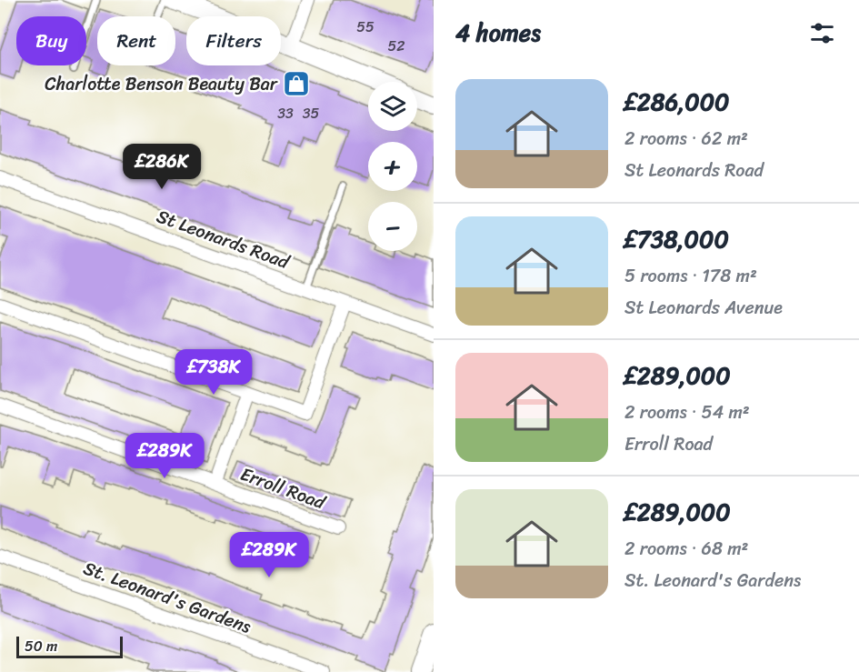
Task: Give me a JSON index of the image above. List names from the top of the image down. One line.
{"streets":{"street":["St Leonards Road","Erroll Road","St. Leonard's Gardens"]},"places":{"shop":["Charlotte Benson Beauty Bar"]},"house_numbers":["55","52","33","35"],"scale_bar":"50 m","page":{"heading":"4 homes","chip":["Buy","Rent","Filters"],"list":[{"name":"£286,000","note":"2 rooms · 62 m² · St Leonards Road"},{"name":"£738,000","note":"5 rooms · 178 m² · St Leonards Avenue"},{"name":"£289,000","note":"2 rooms · 54 m² · Erroll Road"},{"name":"£289,000","note":"2 rooms · 68 m² · St. Leonard's Gardens"}],"map_buttons":["+","−"],"price":["£286K","£738K","£289K","£289K"],"scale":"50 m"}}
